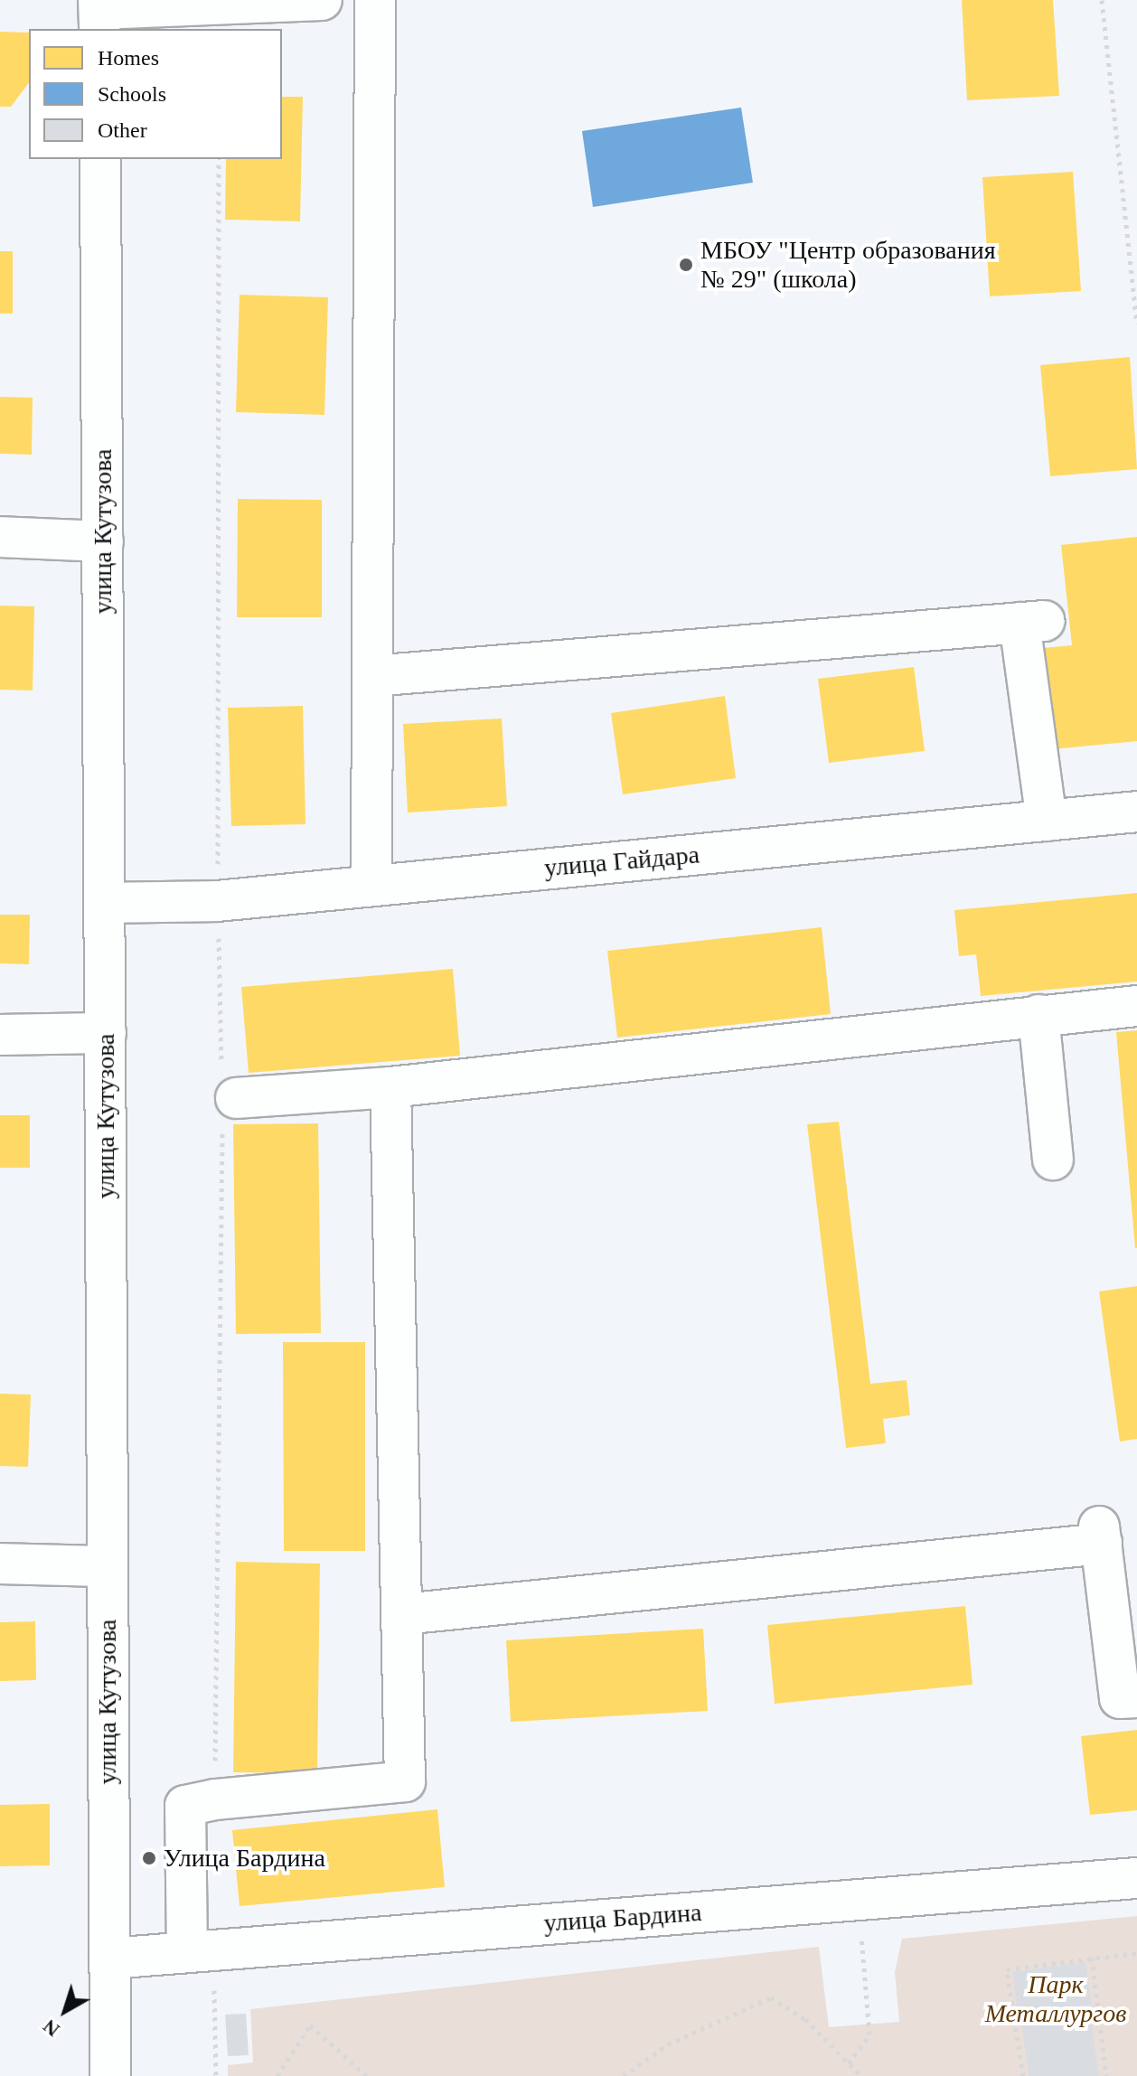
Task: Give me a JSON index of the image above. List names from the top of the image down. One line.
{"streets":{"street":["улица Кутузова","улица Гайдара","улица Бардина"]},"crossings":[["улица Кутузова","улица Гайдара"],["улица Кутузова","улица Бардина"]],"parks":["Парк Металлургов"],"places":["МБОУ \"Центр образования № 29\" (школа)","Улица Бардина"],"legend":["Homes","Schools","Other"],"north":"bottom left"}
